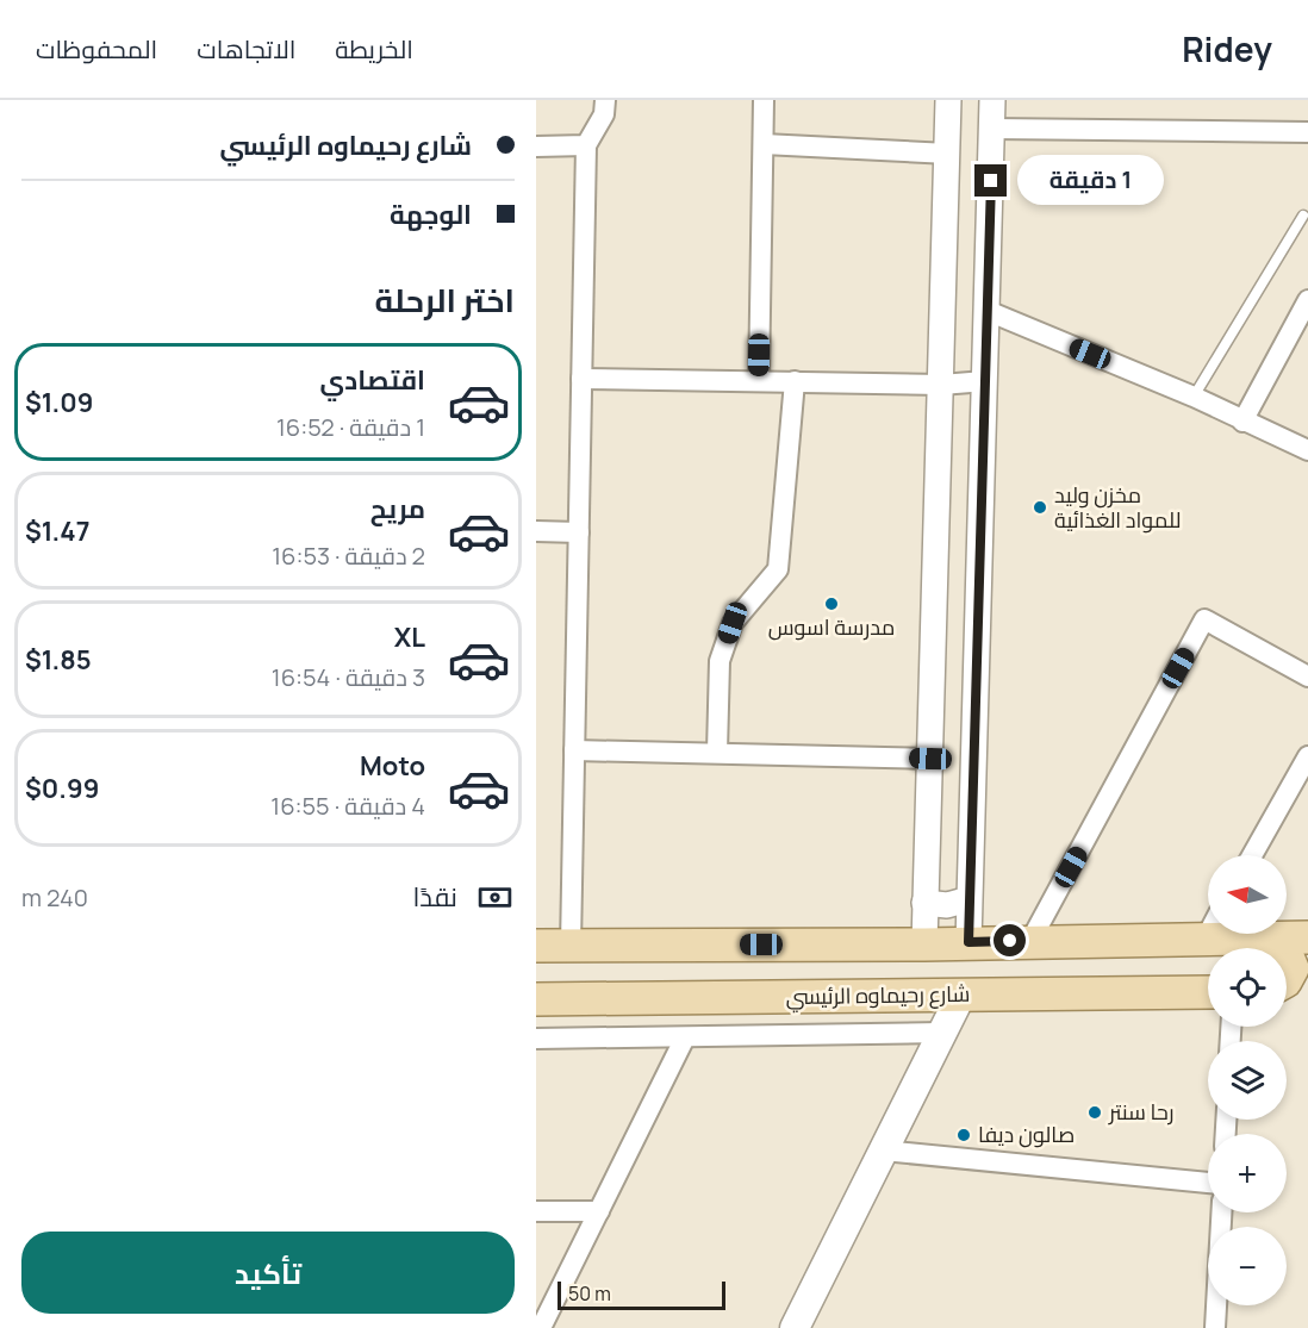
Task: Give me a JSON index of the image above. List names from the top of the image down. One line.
{"streets":{"main road":["شارع رحيماوه الرئيسي"]},"places":["مخزن وليد للمواد الغذائية","مدرسة اسوس","رحا سنتر","صالون ديفا"],"scale_bar":"50 m","north":"left","page":{"header":"Ridey","nav":["الخريطة","الاتجاهات","المحفوظات"],"banner":["شارع رحيماوه الرئيسي","الوجهة"],"bubble":"1 دقيقة","heading":"اختر الرحلة","list":[{"name":"اقتصادي","note":"1 دقيقة · 16:52","value":"$1.09"},{"name":"مريح","note":"2 دقيقة · 16:53","value":"$1.47"},{"name":"XL","note":"3 دقيقة · 16:54","value":"$1.85"},{"name":"Moto","note":"4 دقيقة · 16:55","value":"$0.99"}],"map_buttons":["+","−"],"pay":["نقدًا","240 m"],"buttons":"تأكيد","scale":"50 m"}}
